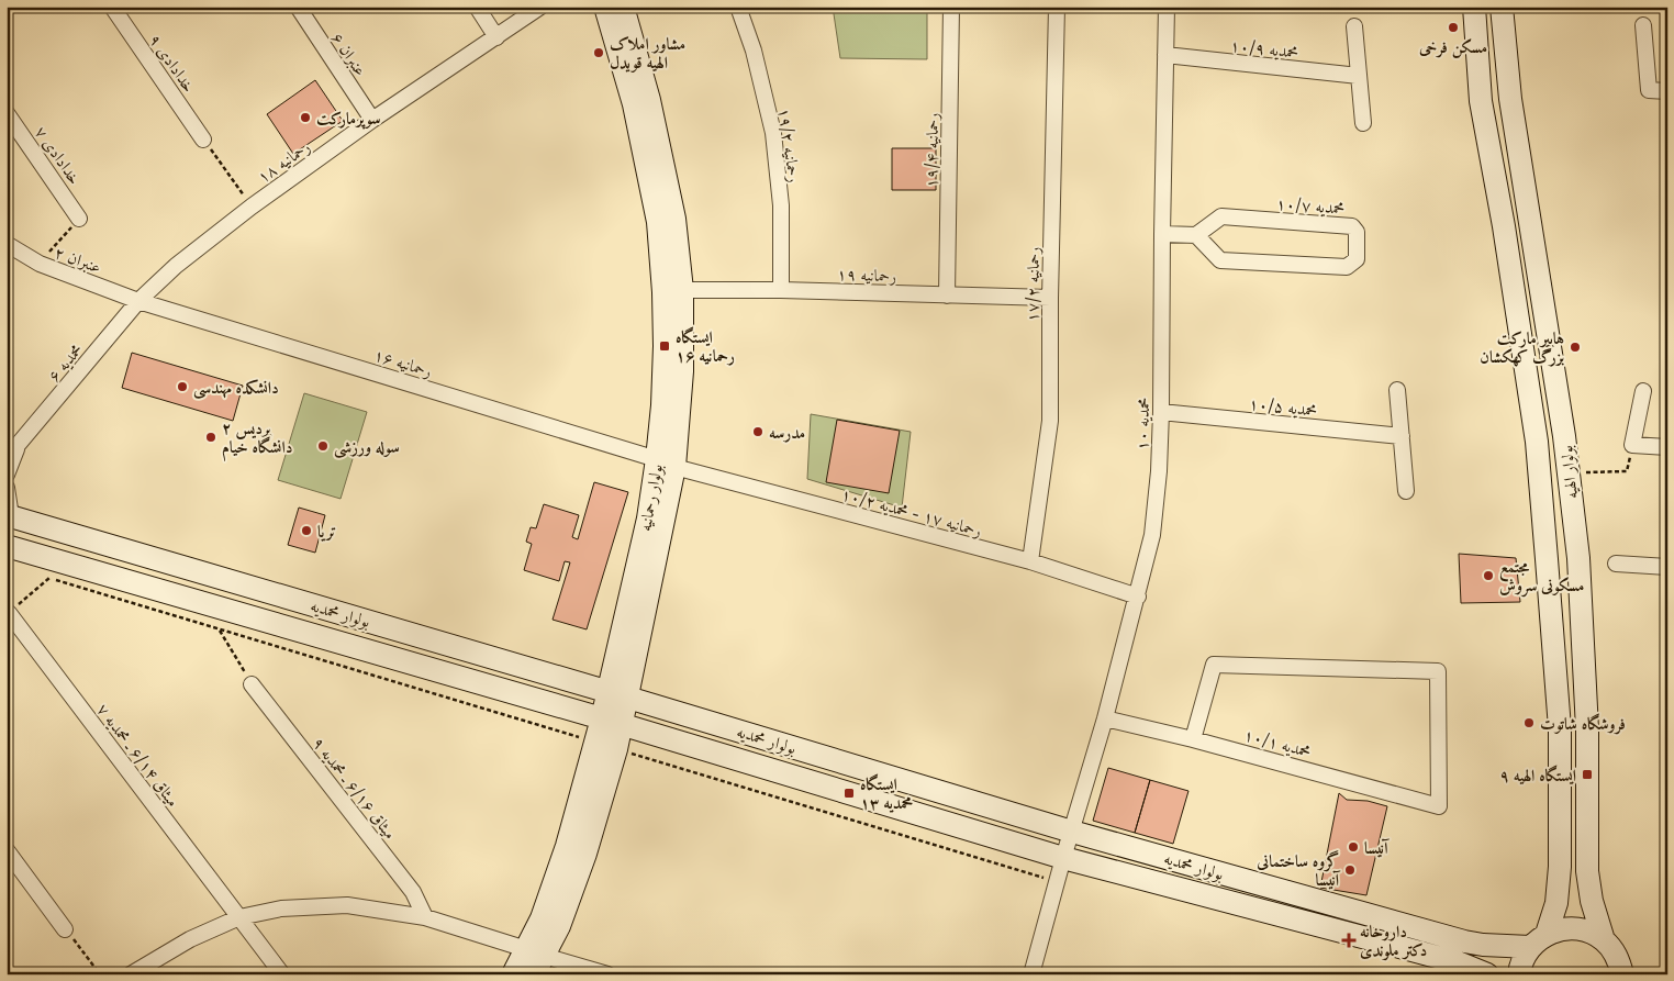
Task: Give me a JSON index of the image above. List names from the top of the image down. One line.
{"streets":{"main road":["بولوار الهیه","بولوار رحمانیه","بولوار محمدیه"],"street":["محمدیه ۱۰/۹","عنبران ۶","خدادادی ۹","رحمانیه ۱۹/۲","رحمانیه ۱۹/۴","خدادادی ۷","رحمانیه ۱۸","محمدیه ۱۰/۷","عنبران ۲","رحمانیه ۱۹","رحمانیه ۱۷/۲","محمدیه ۶","رحمانیه ۱۶","محمدیه ۱۰/۵","محمدیه ۱۰","رحمانیه ۱۷ - محمدیه ۱۰/۲","محمدیه ۱۰/۱","میثاق ۶/۱۴ ـ محمدیه ۷","میثاق ۶/۱۶ ـ محمدیه ۹"]},"crossings":[["محمدیه ۱۰/۹","محمدیه ۱۰"],["عنبران ۶","رحمانیه ۱۸"],["رحمانیه ۱۹/۲","رحمانیه ۱۹"],["رحمانیه ۱۹/۴","رحمانیه ۱۹"],["رحمانیه ۱۸","عنبران ۲"],["رحمانیه ۱۸","محمدیه ۶"],["رحمانیه ۱۸","رحمانیه ۱۶"],["عنبران ۲","محمدیه ۶"],["عنبران ۲","رحمانیه ۱۶"],["رحمانیه ۱۹","رحمانیه ۱۷/۲"],["رحمانیه ۱۹","بولوار رحمانیه"],["رحمانیه ۱۷/۲","رحمانیه ۱۷ - محمدیه ۱۰/۲"],["محمدیه ۶","رحمانیه ۱۶"],["رحمانیه ۱۶","بولوار رحمانیه"],["رحمانیه ۱۶","رحمانیه ۱۷ - محمدیه ۱۰/۲"],["محمدیه ۱۰/۵","محمدیه ۱۰"],["محمدیه ۱۰","رحمانیه ۱۷ - محمدیه ۱۰/۲"],["محمدیه ۱۰","بولوار محمدیه"],["محمدیه ۱۰","محمدیه ۱۰/۱"],["بولوار الهیه","بولوار محمدیه"],["بولوار رحمانیه","رحمانیه ۱۷ - محمدیه ۱۰/۲"],["بولوار رحمانیه","بولوار محمدیه"]],"places":{"other":["مسکن فرخی","مشاور املاک الهیه قویدل","سوپرمارکت","هایپر مارکت بزرگ کهکشان","دانشکده مهندسی","مدرسه","پردیس ۲ دانشگاه خیام","سوله ورزشی","تریا","مجتمع مسکونی سروش","فروشگاه شاتوت","آنیسا","گروه ساختمانی آنیسا"],"transit":["ایستگاه رحمانیه ۱۶","ایستگاه الهیه ۹","ایستگاه محمدیه ۱۳"],"health":["داروخانه دکتر ملوندی"]}}
